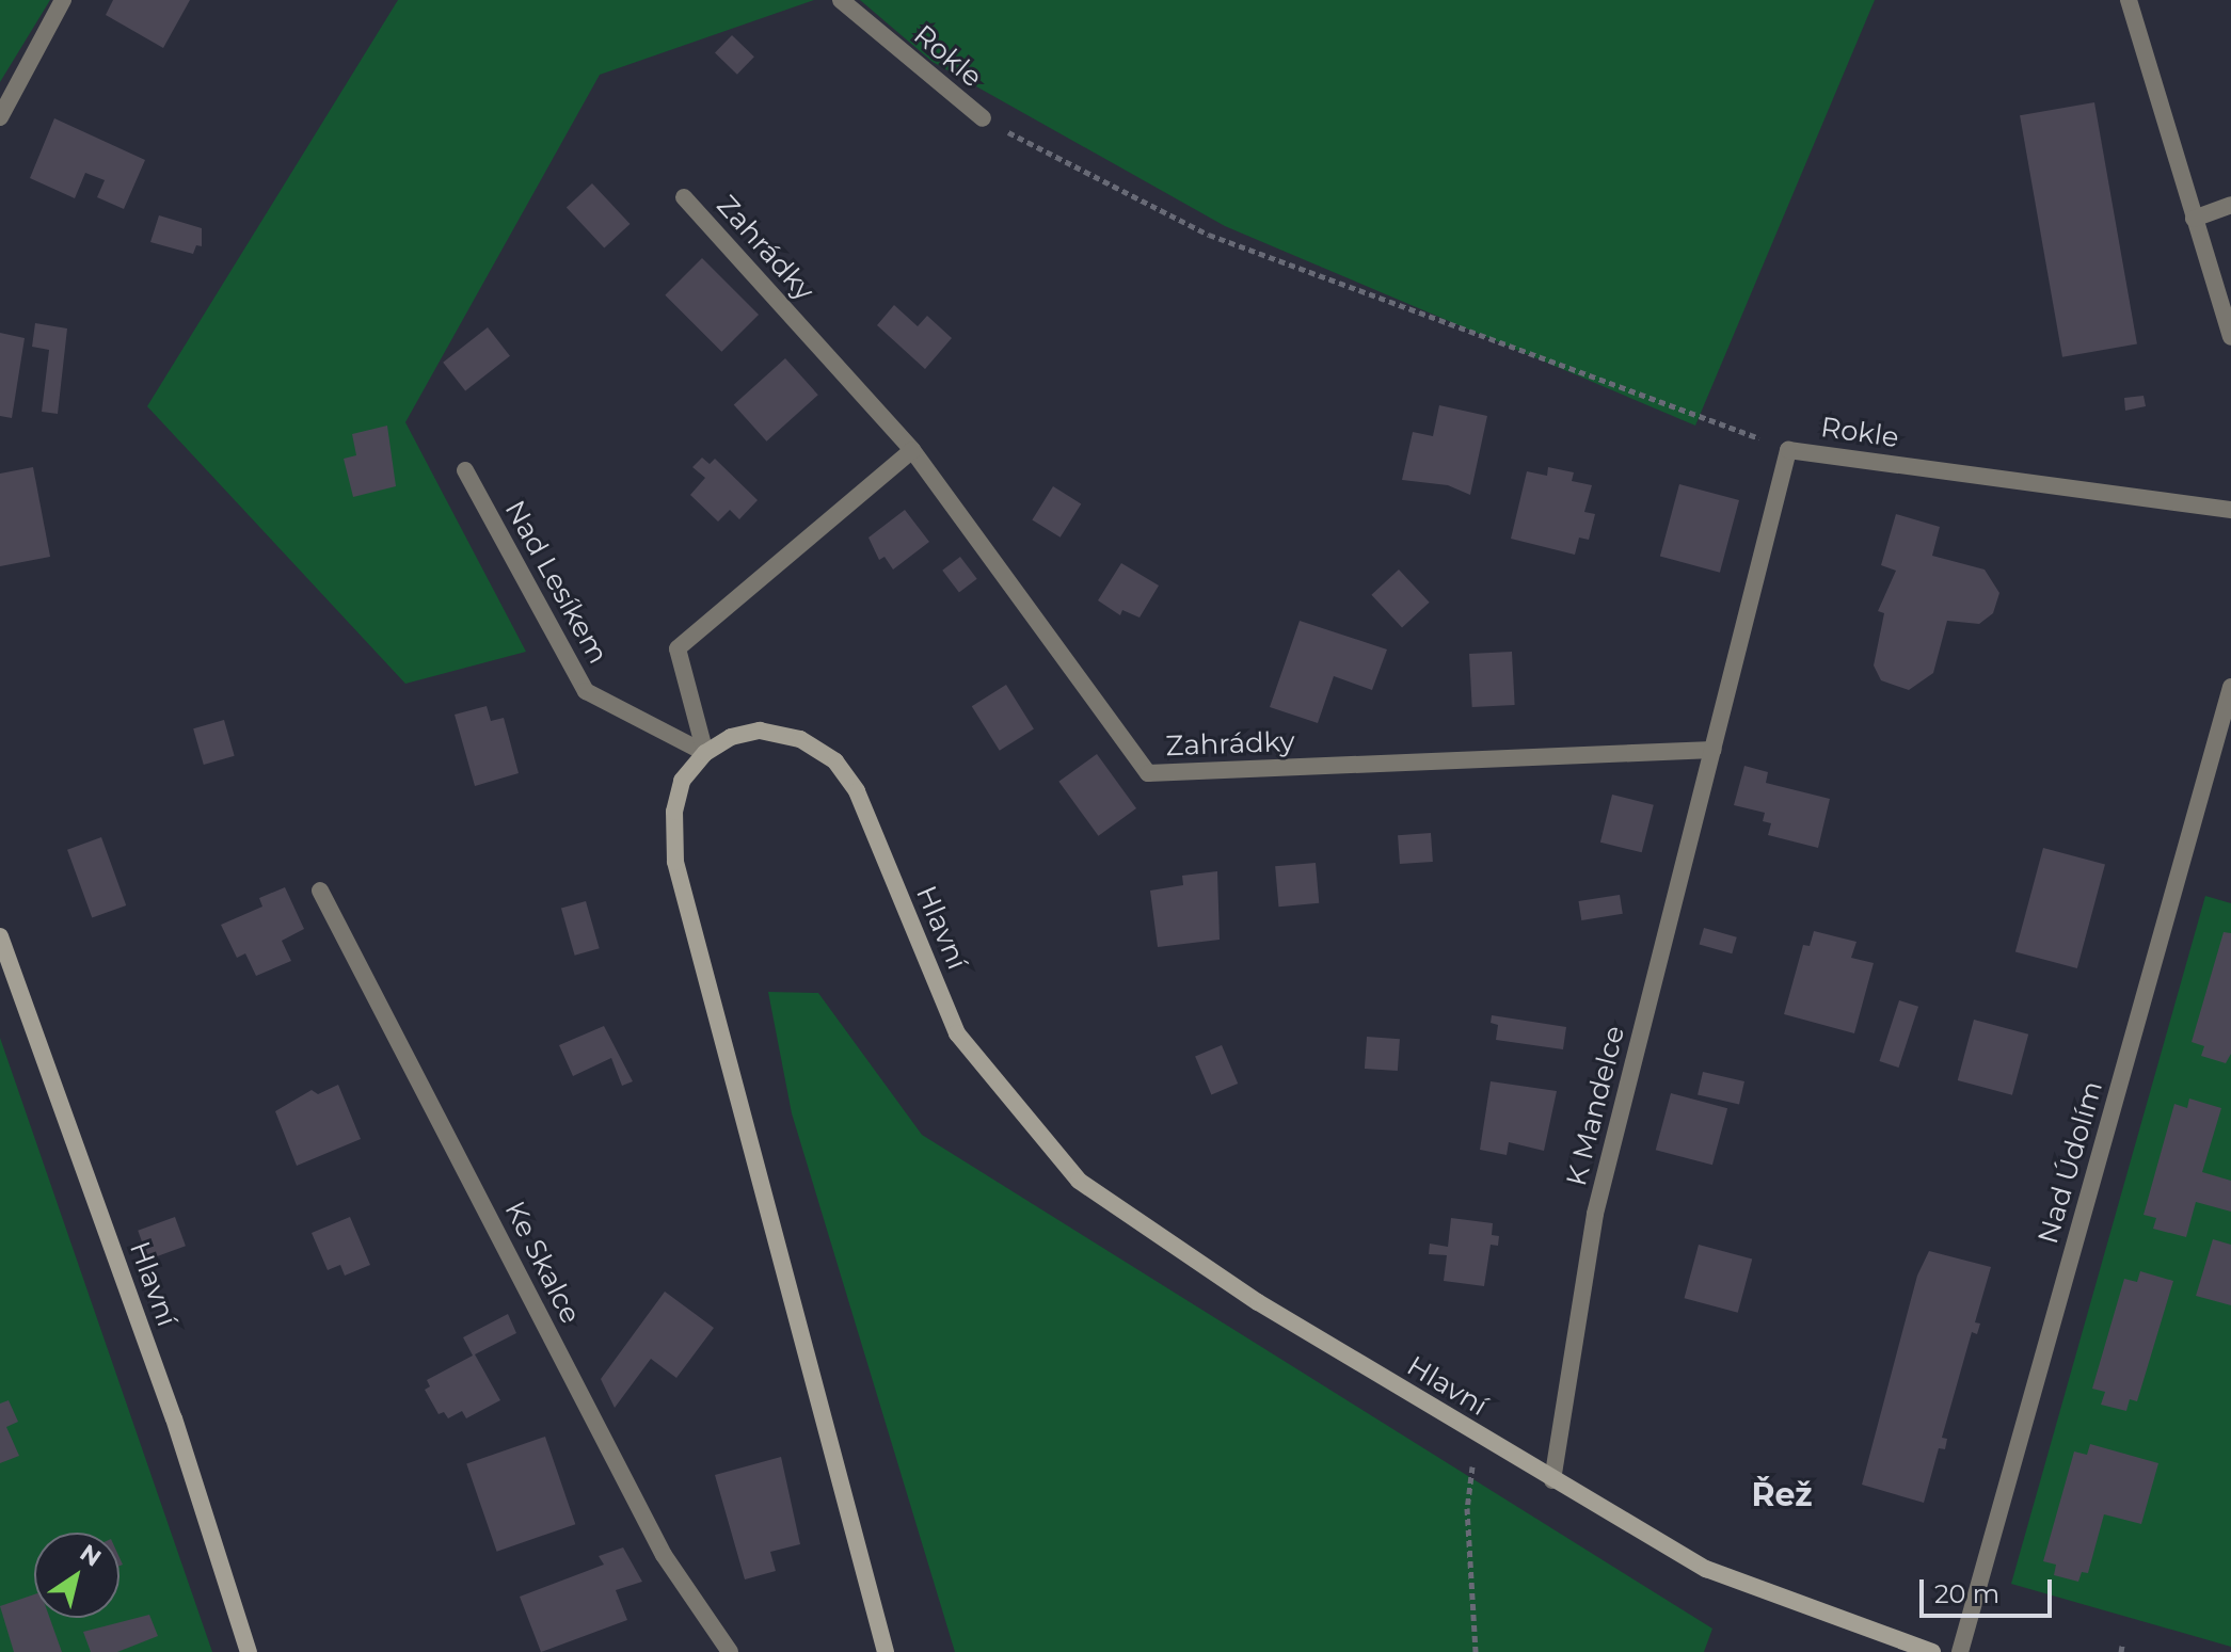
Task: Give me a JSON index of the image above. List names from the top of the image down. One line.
{"streets":{"street":["Rokle","Zahrádky","Nad Lesíkem","Hlavní","K Mandelce","Nad Údolím","Ke Skalce"]},"crossings":[["Rokle","Zahrádky"],["Rokle","K Mandelce"],["Zahrádky","K Mandelce"],["Nad Lesíkem","Hlavní"],["Hlavní","K Mandelce"]],"districts":["Řež"],"scale_bar":"20 m","north":"top right"}
